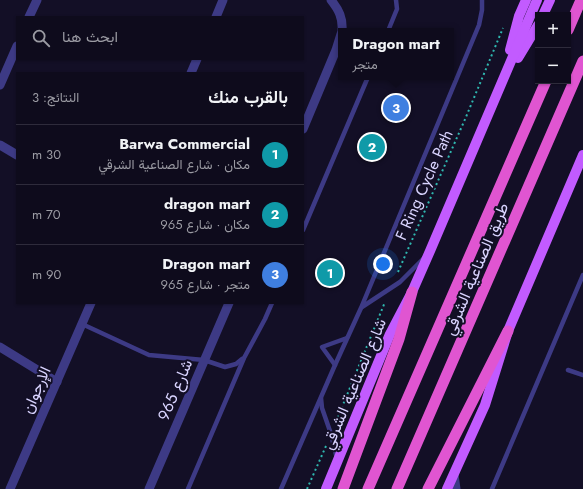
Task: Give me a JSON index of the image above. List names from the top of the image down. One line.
{"streets":{"highway":["طريق الصناعية الشرقي"],"main road":["شارع الصناعية الشرقي"],"street":["الإرجوان","شارع 965"],"path":["F Ring Cycle Path"]},"page":{"map_buttons":["+","−"],"search":"ابحث هنا","popup":["Dragon mart","متجر"],"heading":["بالقرب منك","النتائج: 3"],"pins":["3","2","1"],"list":[{"mark":"1","name":"Barwa Commercial","note":"مكان · شارع الصناعية الشرقي","value":"30 m"},{"mark":"2","name":"dragon mart","note":"مكان · شارع 965","value":"70 m"},{"mark":"3","name":"Dragon mart","note":"متجر · شارع 965","value":"90 m"}]}}
